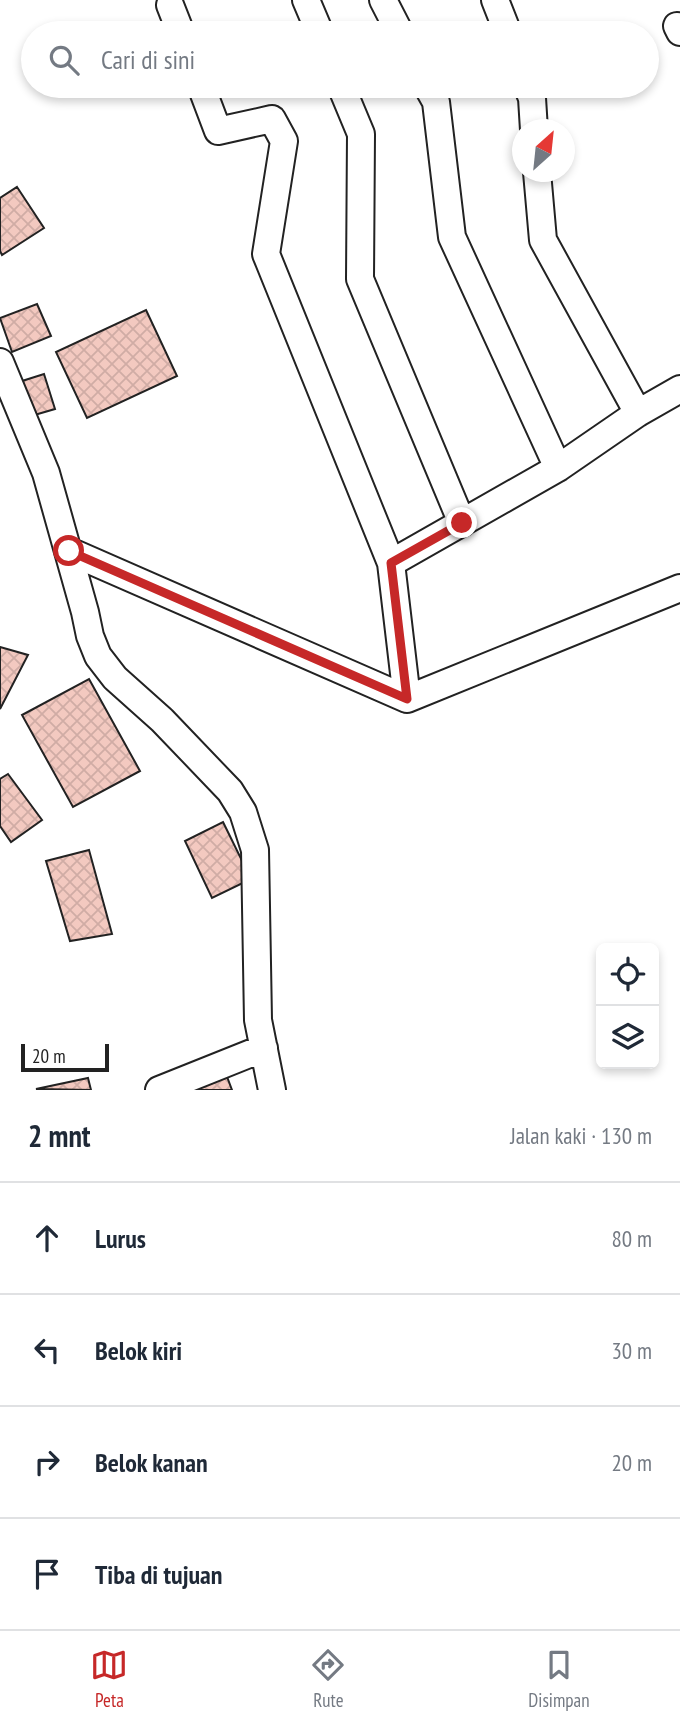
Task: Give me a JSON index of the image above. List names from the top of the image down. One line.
{"scale_bar":"20 m","north":"top right","page":{"search":"Cari di sini","scale":"20 m","heading":["2 mnt","Jalan kaki · 130 m"],"list":[["Lurus","80 m"],["Belok kiri","30 m"],["Belok kanan","20 m"],"Tiba di tujuan"],"nav":["Peta","Rute","Disimpan"]}}
